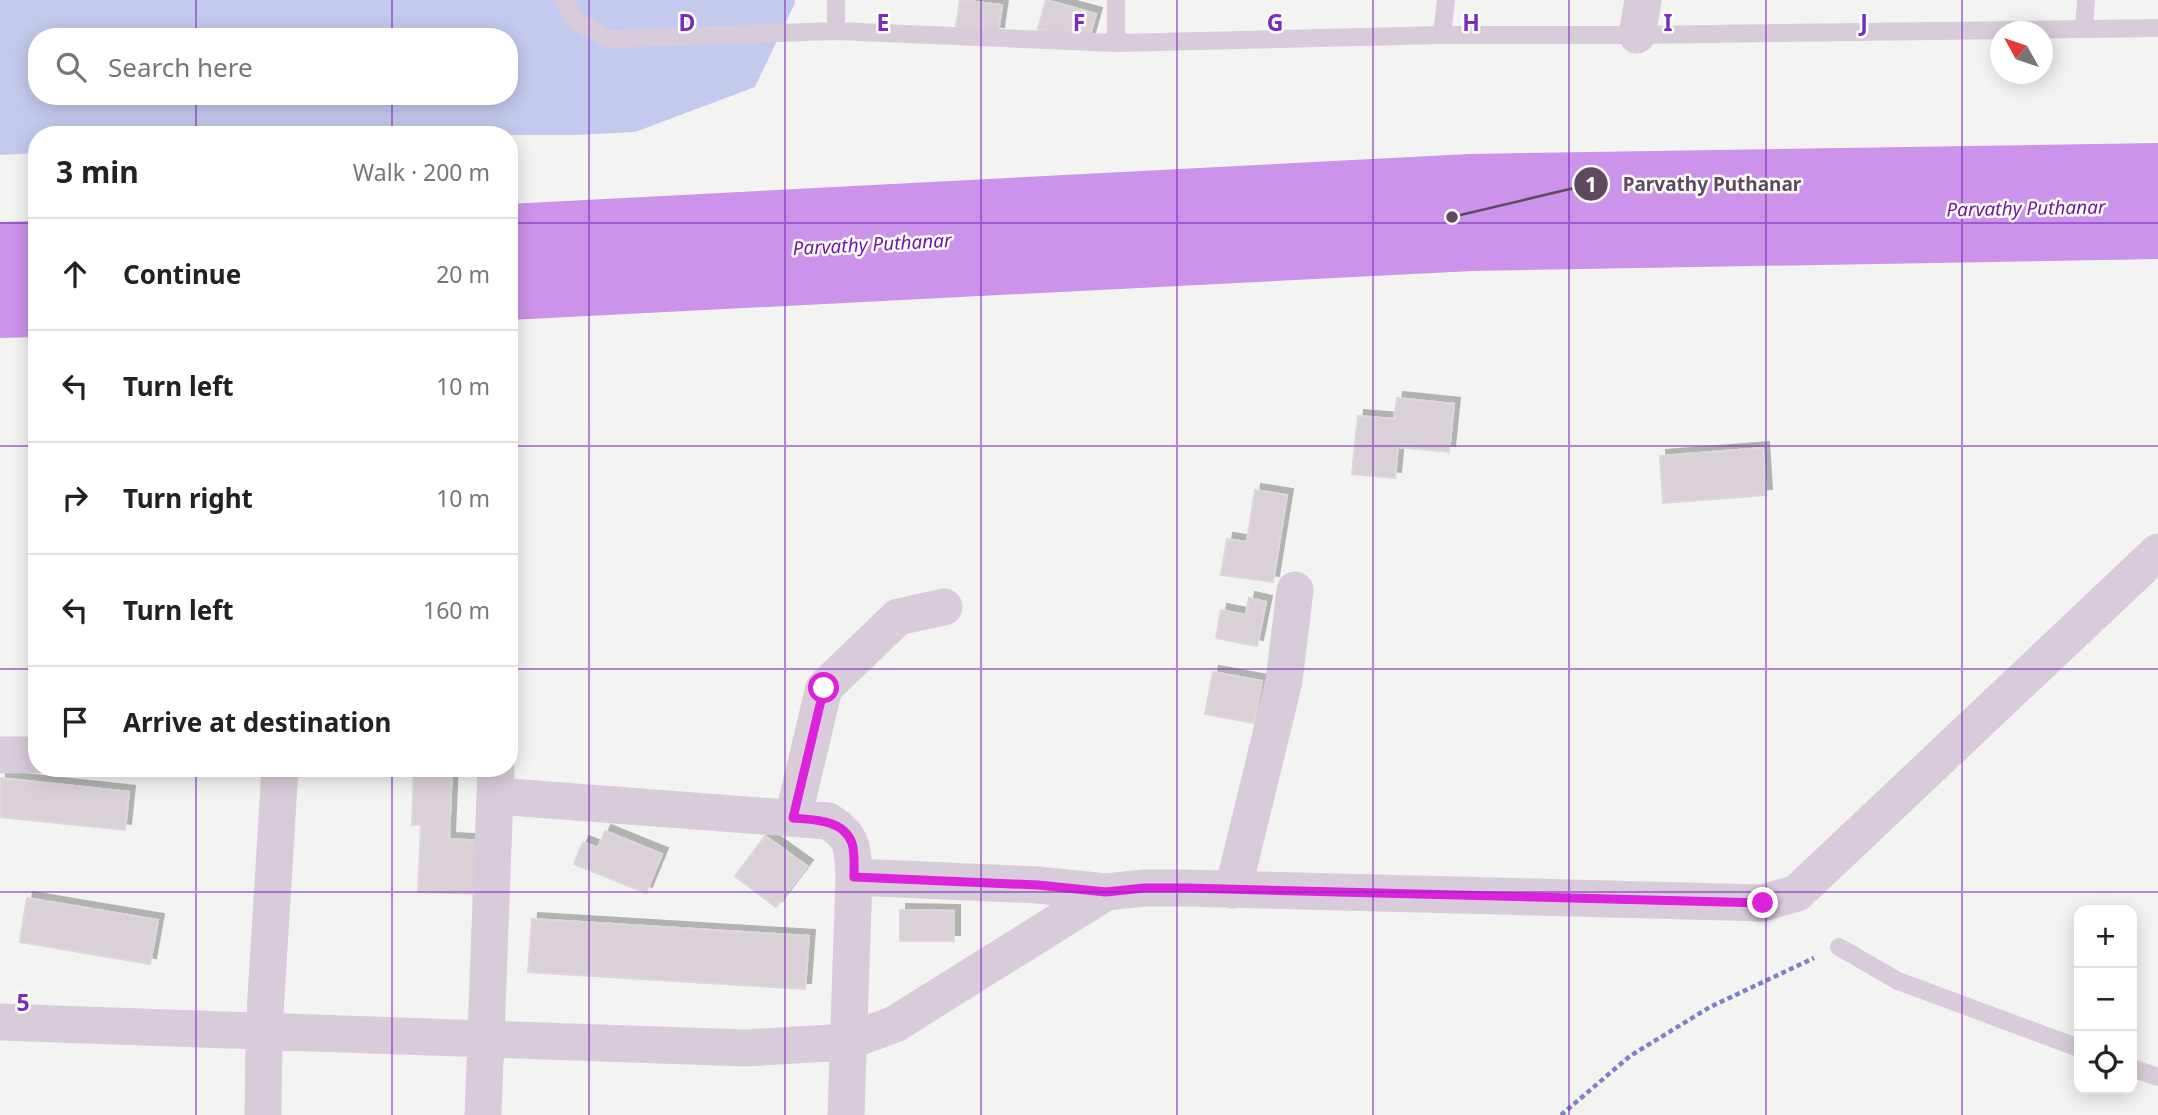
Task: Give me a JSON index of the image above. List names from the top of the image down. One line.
{"water":["Parvathy Puthanar"],"places":["Parvathy Puthanar"],"north":"top left","page":{"search":"Search here","heading":["3 min","Walk · 200 m"],"list":[["Continue","20 m"],["Turn left","10 m"],["Turn right","10 m"],["Turn left","160 m"],"Arrive at destination"],"map_buttons":["+","−"]},"grid":{"columns":["D","E","F","G","H","I","J"],"rows":["5"]}}
